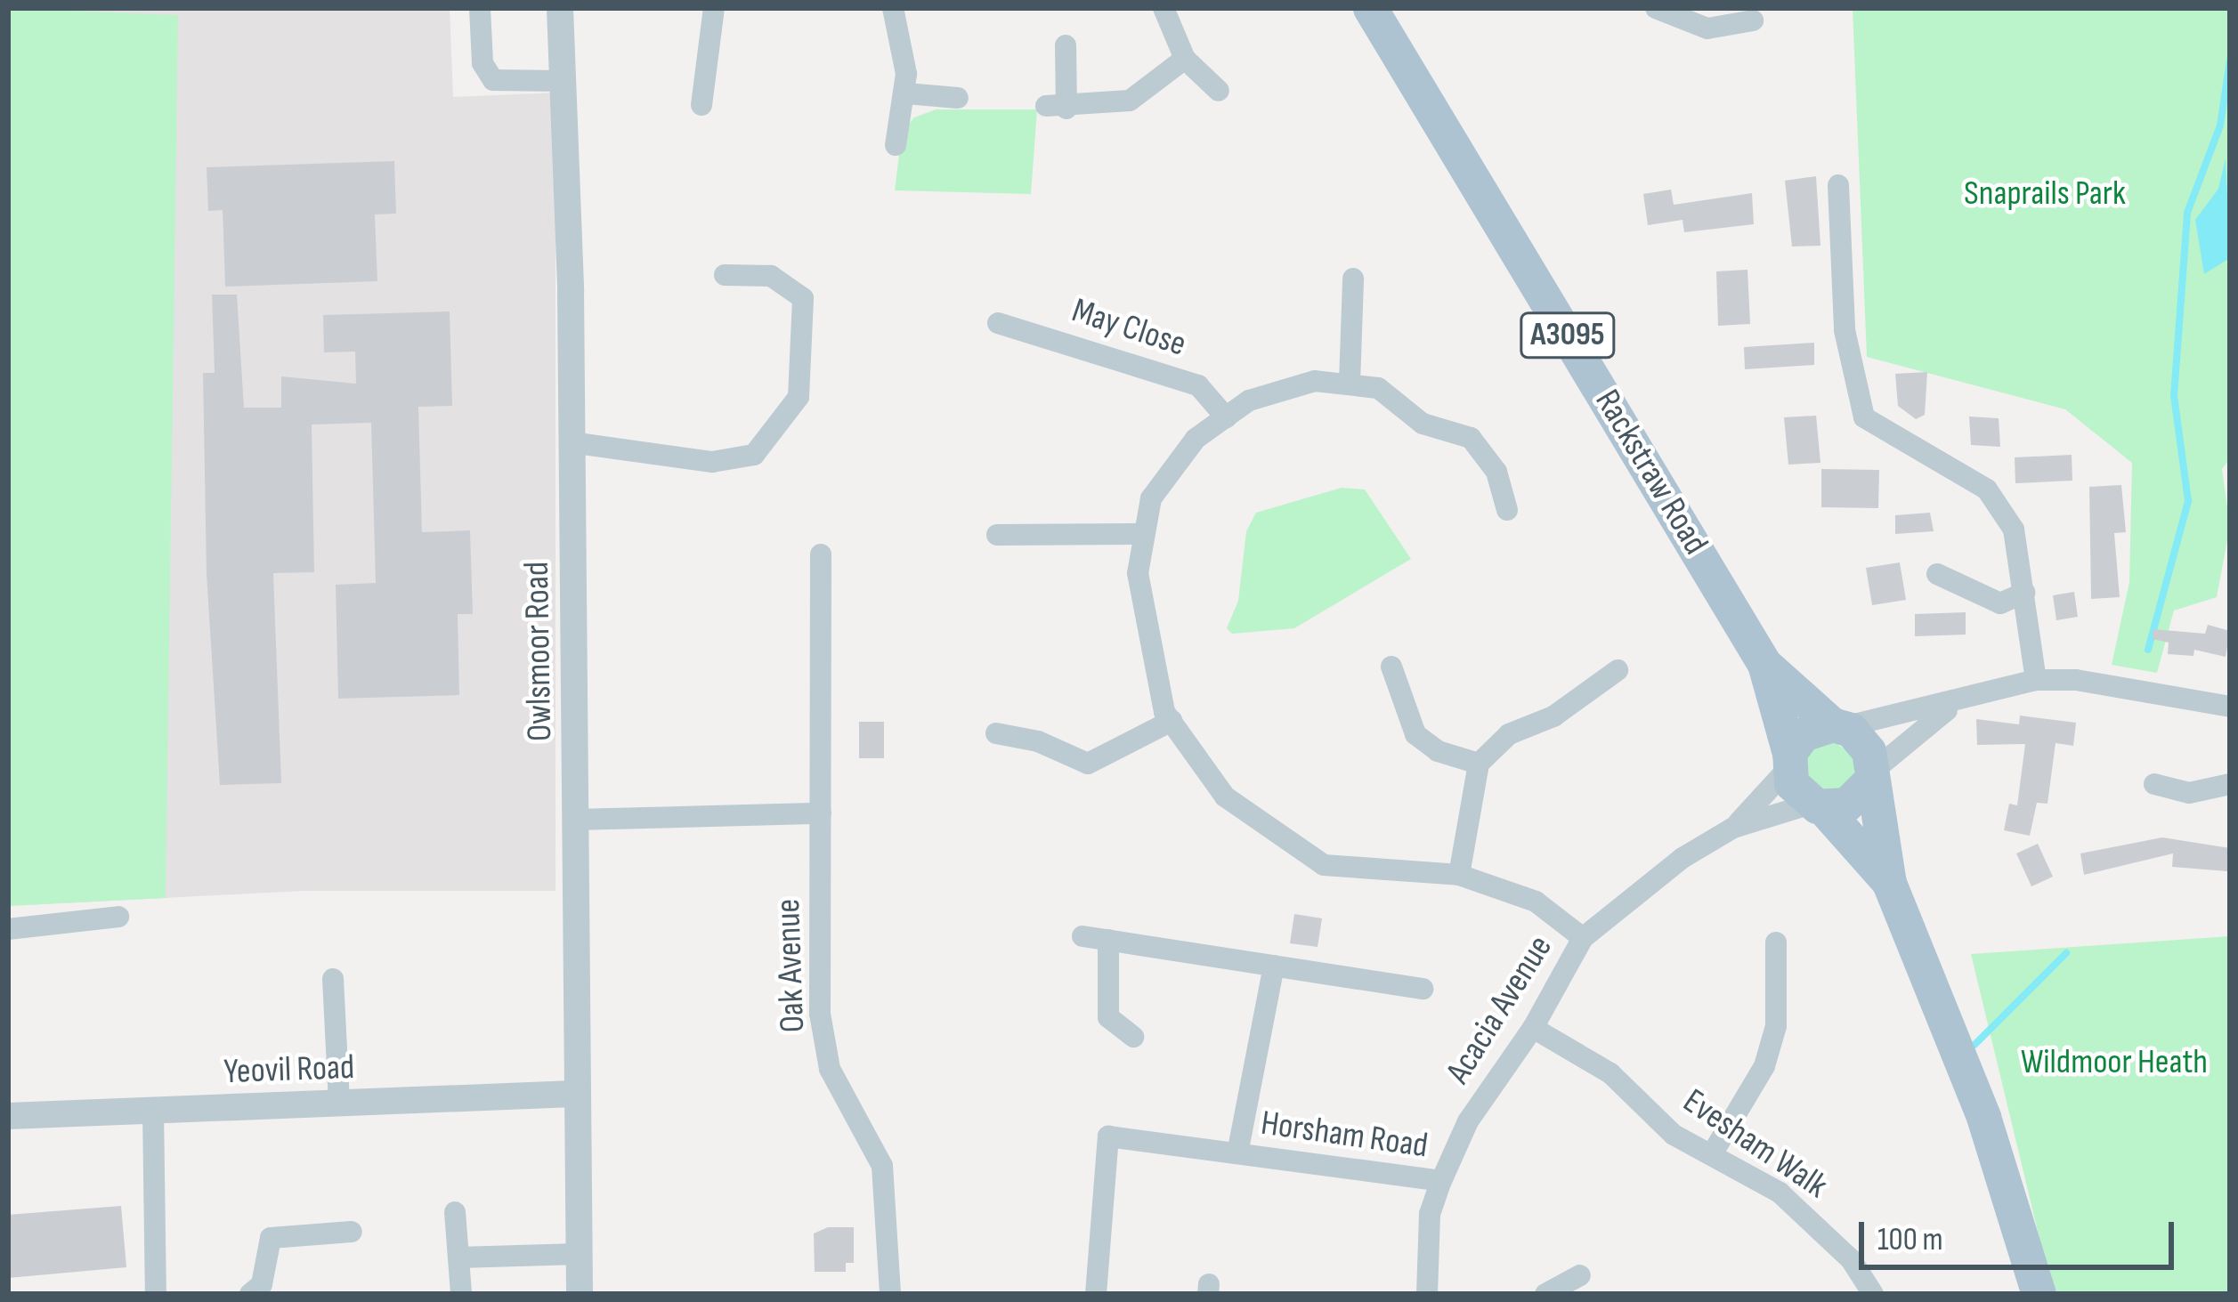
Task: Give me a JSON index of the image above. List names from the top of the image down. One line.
{"streets":{"main road":["A3095","Rackstraw Road"],"street":["May Close","Owlsmoor Road","Oak Avenue","Acacia Avenue","Yeovil Road","Horsham Road","Evesham Walk"]},"crossings":[["Rackstraw Road","Acacia Avenue"],["Owlsmoor Road","Yeovil Road"],["Acacia Avenue","Horsham Road"],["Acacia Avenue","Evesham Walk"]],"parks":["Snaprails Park","Wildmoor Heath"],"scale_bar":"100 m"}
